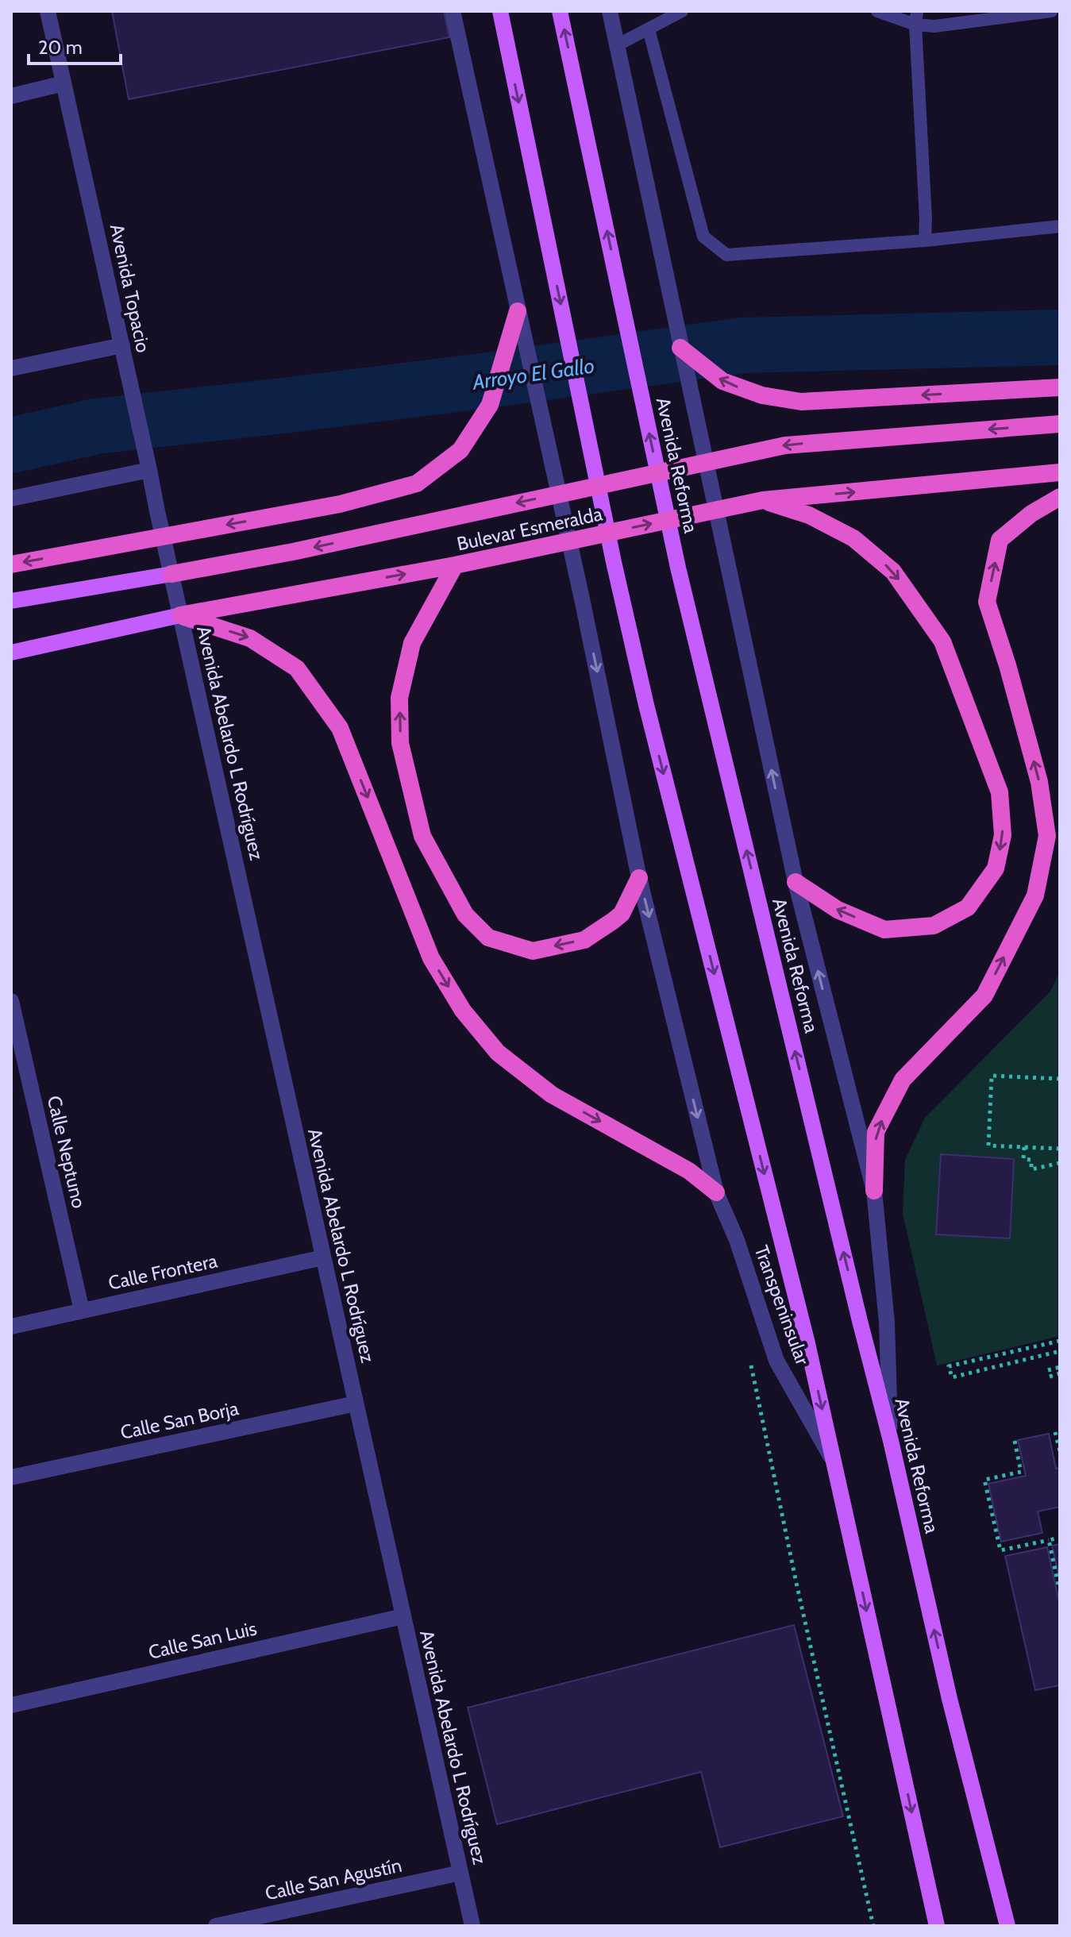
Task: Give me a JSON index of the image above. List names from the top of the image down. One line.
{"streets":{"highway":["Bulevar Esmeralda"],"main road":["Avenida Reforma"],"street":["Avenida Topacio","Avenida Abelardo L Rodríguez","Calle Neptuno","Calle Frontera","Transpeninsular","Calle San Borja","Calle San Luis","Calle San Agustín"]},"crossings":[["Avenida Topacio","Bulevar Esmeralda"],["Avenida Topacio","Avenida Abelardo L Rodríguez"],["Bulevar Esmeralda","Avenida Abelardo L Rodríguez"],["Avenida Abelardo L Rodríguez","Calle Frontera"],["Avenida Abelardo L Rodríguez","Calle San Borja"],["Avenida Abelardo L Rodríguez","Calle San Luis"],["Avenida Abelardo L Rodríguez","Calle San Agustín"],["Calle Neptuno","Calle Frontera"]],"one_way":["Transpeninsular"],"water":["Arroyo El Gallo"],"scale_bar":"20 m"}
